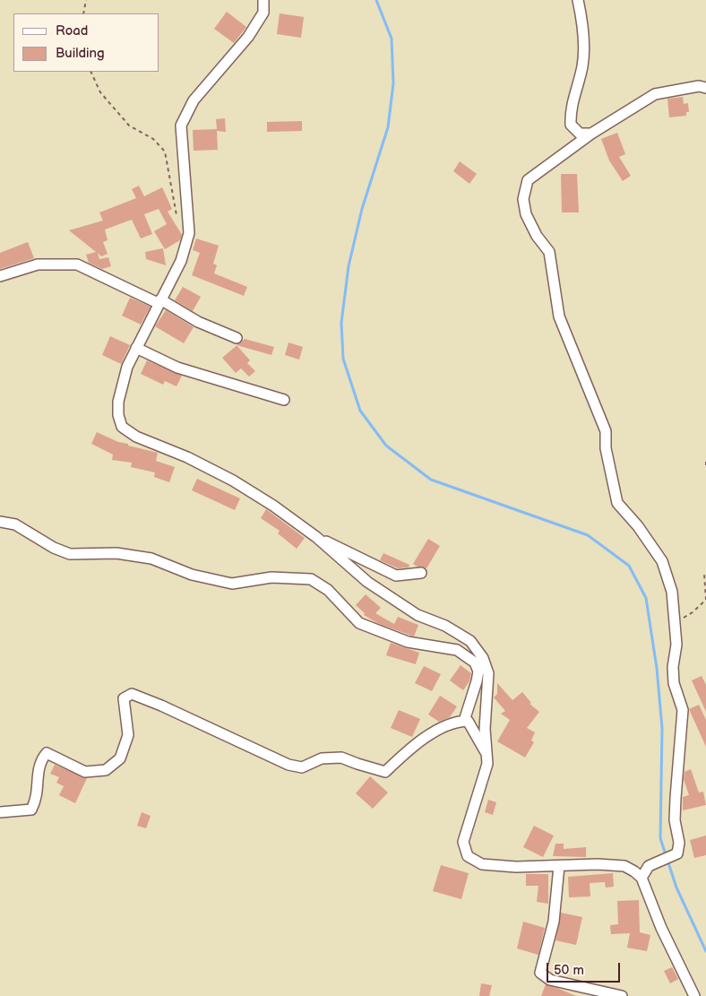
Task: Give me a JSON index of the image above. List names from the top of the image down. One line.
{"legend":["Road","Building"],"scale_bar":"50 m"}
